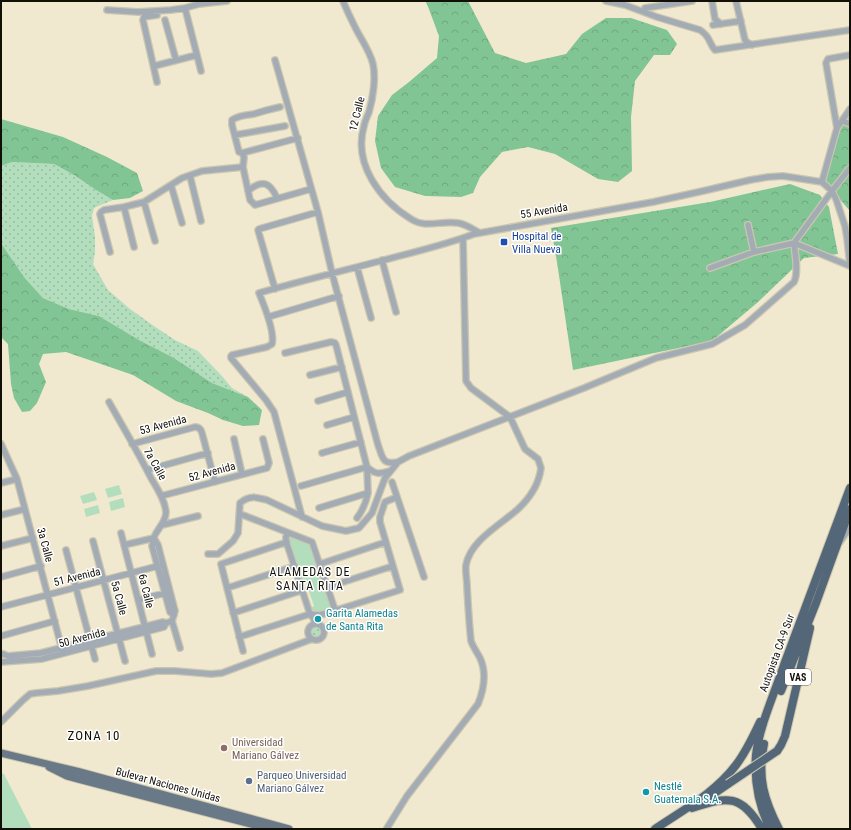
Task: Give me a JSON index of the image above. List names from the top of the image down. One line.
{"streets":{"highway":["Autopista CA-9 Sur","VAS"],"main road":["Bulevar Naciones Unidas"],"street":["12 Calle","55 Avenida","53 Avenida","7a Calle","52 Avenida","3a Calle","51 Avenida","6a Calle","5a Calle","50 Avenida"]},"crossings":[["12 Calle","55 Avenida"],["53 Avenida","7a Calle"],["7a Calle","52 Avenida"],["3a Calle","51 Avenida"],["3a Calle","50 Avenida"],["51 Avenida","6a Calle"],["51 Avenida","5a Calle"],["6a Calle","50 Avenida"],["5a Calle","50 Avenida"],["Autopista CA-9 Sur","VAS"]],"districts":["ALAMEDAS DE SANTA RITA","ZONA 10"],"places":{"transit":["Hospital de Villa Nueva"],"other":["Garita Alamedas de Santa Rita","Universidad Mariano Gálvez","Parqueo Universidad Mariano Gálvez","Nestlé Guatemala S.A."]}}
